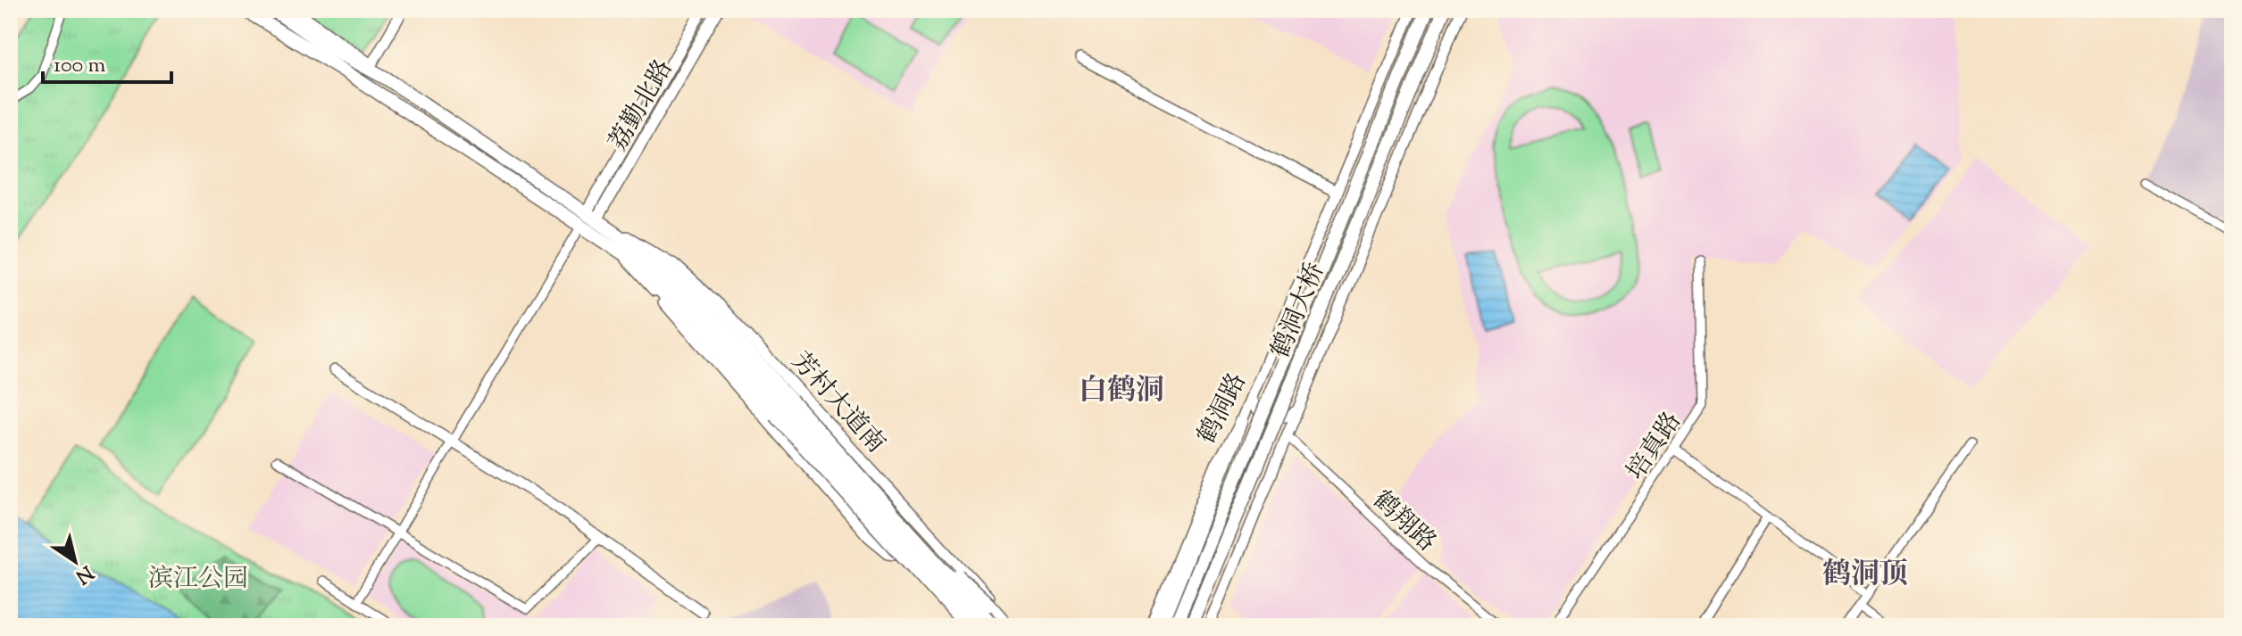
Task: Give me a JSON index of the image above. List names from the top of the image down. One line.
{"streets":{"main road":["荔勤北路","鹤洞大桥","芳村大道南"],"street":["鹤洞路","培真路","鹤翔路"]},"crossings":[["荔勤北路","芳村大道南"]],"districts":["白鹤洞","鹤洞顶"],"parks":["滨江公园"],"scale_bar":"100 m","north":"bottom right"}
